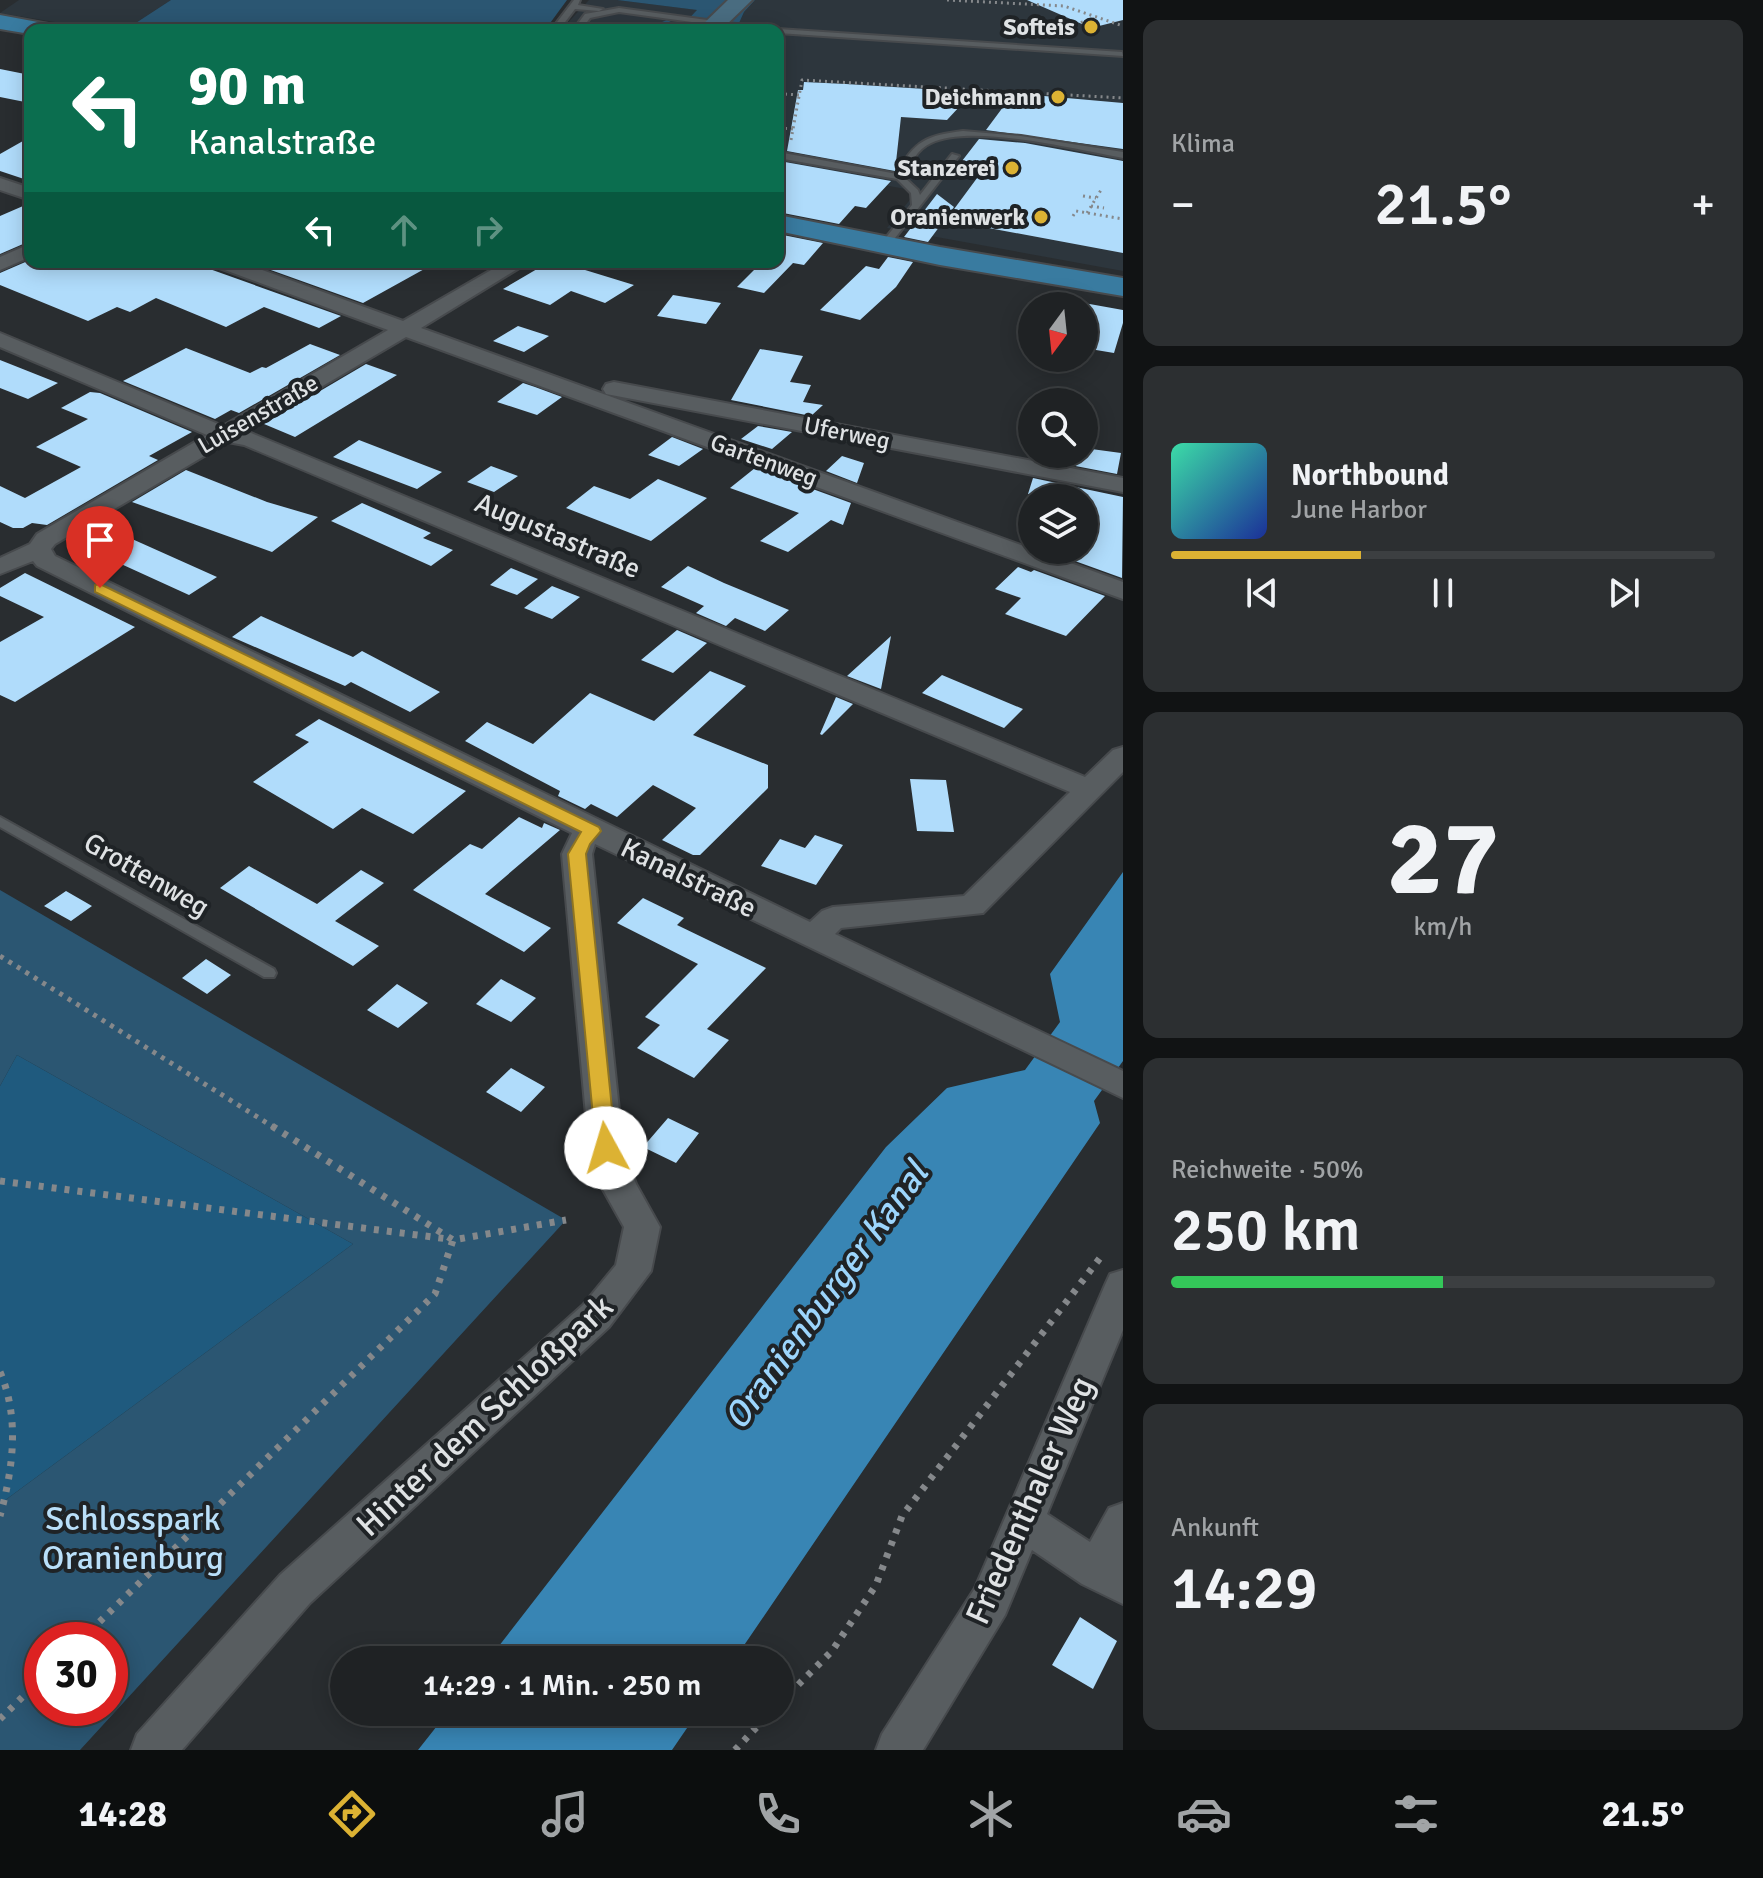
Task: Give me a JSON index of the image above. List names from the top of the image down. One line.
{"streets":{"street":["Luisenstraße","Uferweg","Gartenweg","Augustastraße","Kanalstraße","Hinter dem Schloßpark","Friedenthaler Weg"],"lane":["Grottenweg"]},"crossings":[["Luisenstraße","Gartenweg"],["Luisenstraße","Augustastraße"],["Luisenstraße","Kanalstraße"],["Uferweg","Gartenweg"],["Kanalstraße","Hinter dem Schloßpark"]],"water":["Oranienburger Kanal"],"parks":["Schlosspark Oranienburg"],"places":["Softeis","Deichmann","Stanzerei","Oranienwerk"],"north":"bottom","page":{"tile":["Klima",["27","km/h"],["Reichweite · 50%","250 km"],["Ankunft","14:29"]],"turn":["90 m","Kanalstraße"],"heat":["−","21.5°","+"],"song":["Northbound","June Harbor"],"limit":"30","trip":"14:29 · 1 Min. · 250 m","tabs":["14:28","21.5°"]}}
